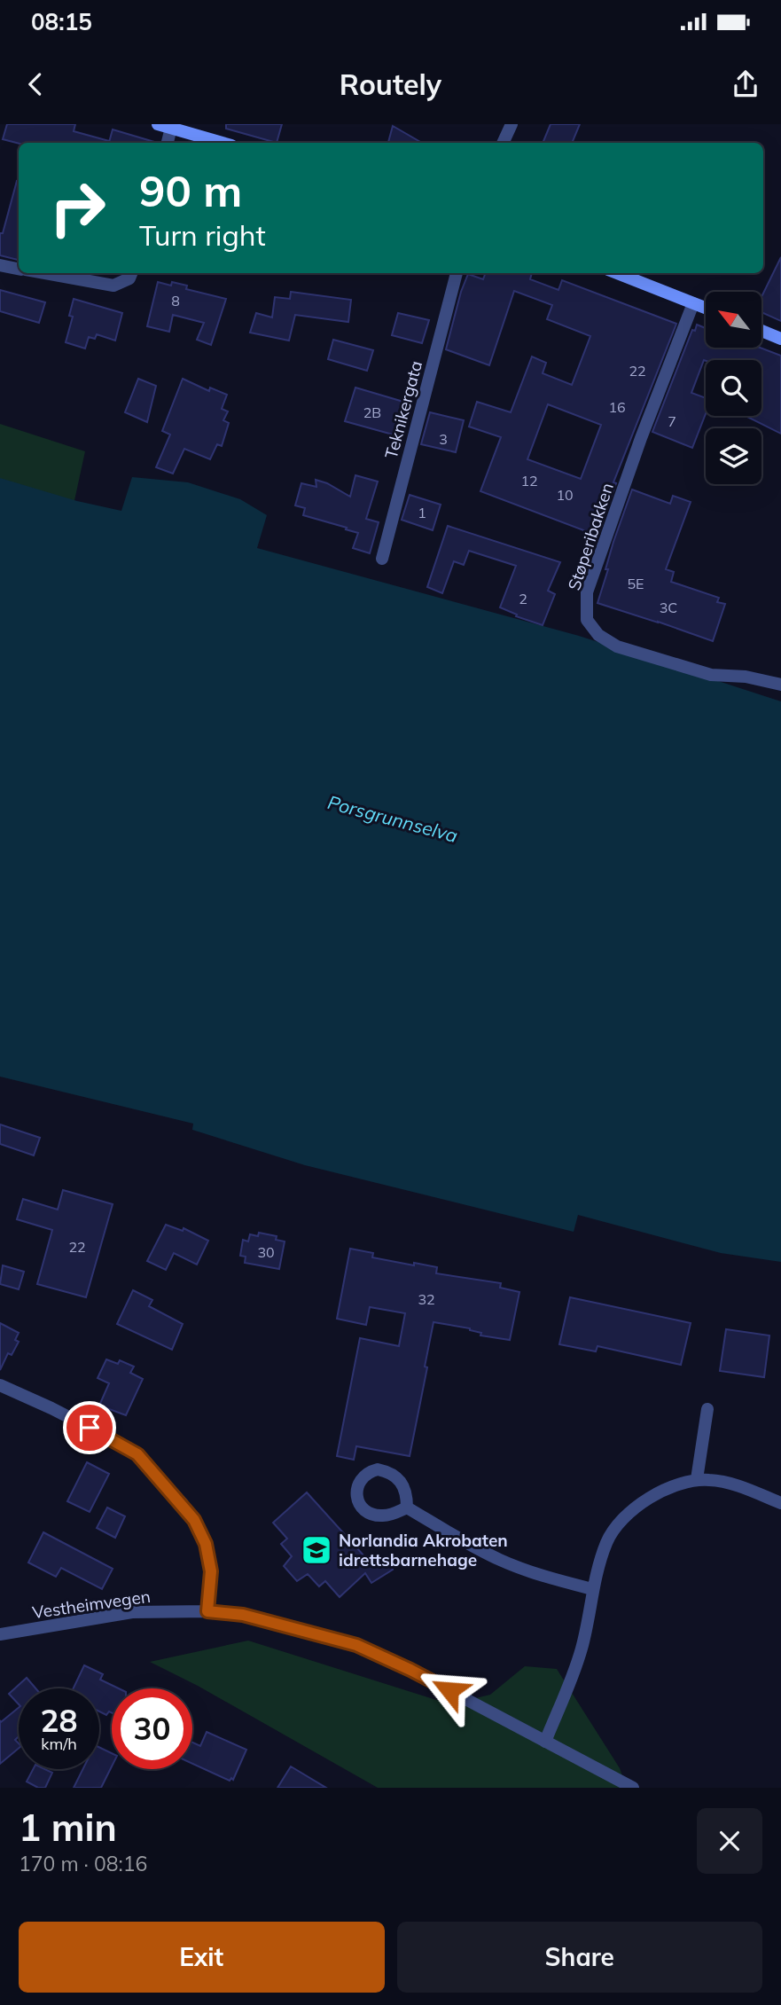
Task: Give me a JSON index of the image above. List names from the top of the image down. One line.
{"streets":{"street":["Teknikergata","Støperibakken","Vestheimvegen"]},"water":["Porsgrunnselva"],"places":{"school or university":["Norlandia Akrobaten idrettsbarnehage"]},"house_numbers":["8","22","16","2B","7","3","12","10","1","5E","2","3C","22","30","32"],"north":"top left","page":{"status":"08:15","header":"Routely","turn":["90 m","Turn right"],"speed":"28 km/h","limit":"30","heading":["1 min","170 m · 08:16"],"buttons":["Exit","Share"]}}
